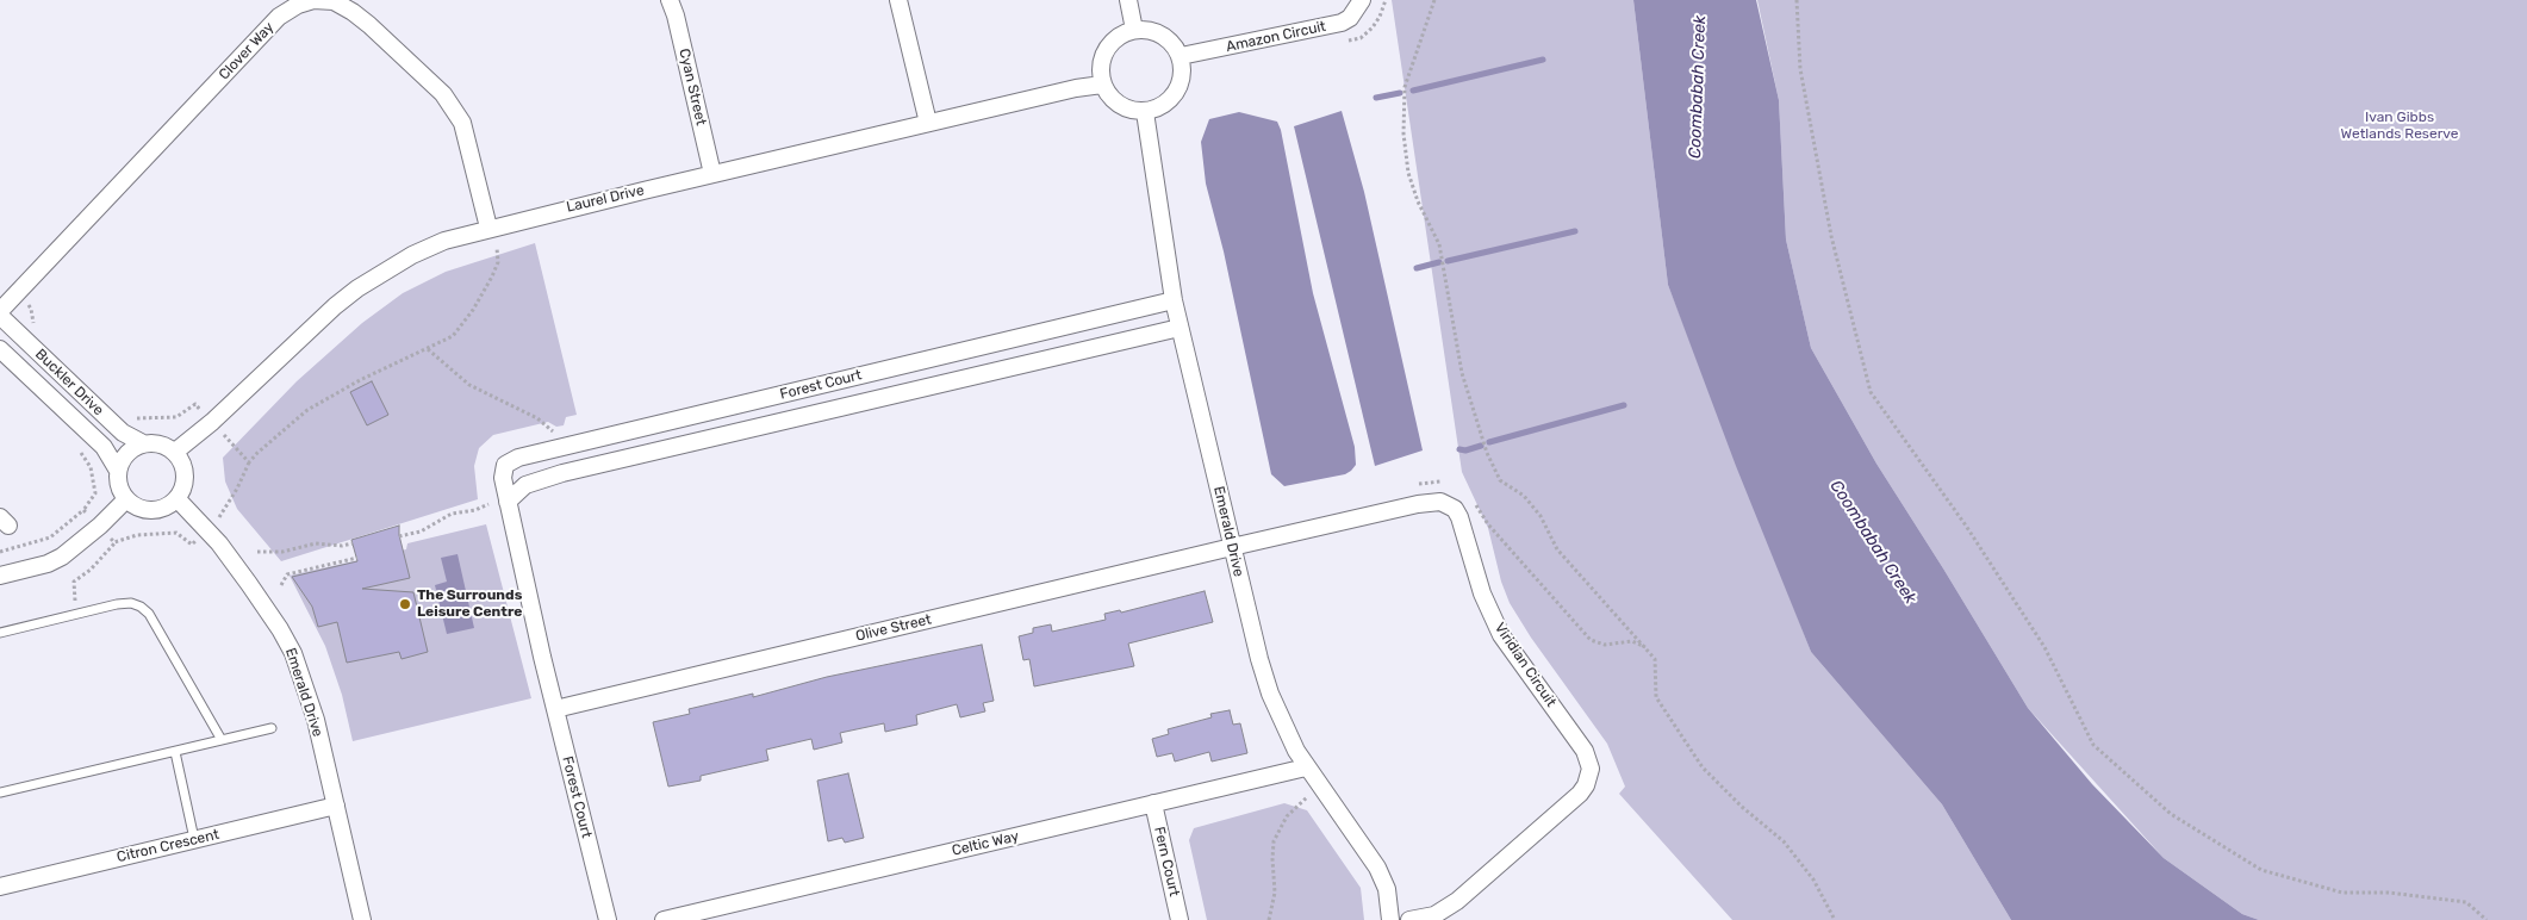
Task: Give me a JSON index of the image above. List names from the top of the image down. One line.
{"streets":{"street":["Amazon Circuit","Clover Way","Cyan Street","Laurel Drive","Buckler Drive","Forest Court","Emerald Drive","Olive Street","Viridian Circuit","Celtic Way","Citron Crescent","Fern Court"]},"crossings":[["Amazon Circuit","Laurel Drive"],["Amazon Circuit","Emerald Drive"],["Clover Way","Laurel Drive"],["Cyan Street","Laurel Drive"],["Laurel Drive","Buckler Drive"],["Laurel Drive","Emerald Drive"],["Buckler Drive","Emerald Drive"],["Forest Court","Emerald Drive"],["Forest Court","Olive Street"],["Emerald Drive","Olive Street"],["Emerald Drive","Viridian Circuit"],["Emerald Drive","Celtic Way"],["Emerald Drive","Citron Crescent"],["Olive Street","Viridian Circuit"],["Celtic Way","Fern Court"]],"water":["Coombabah Creek"],"parks":["Ivan Gibbs Wetlands Reserve"],"places":["The Surrounds Leisure Centre"]}
